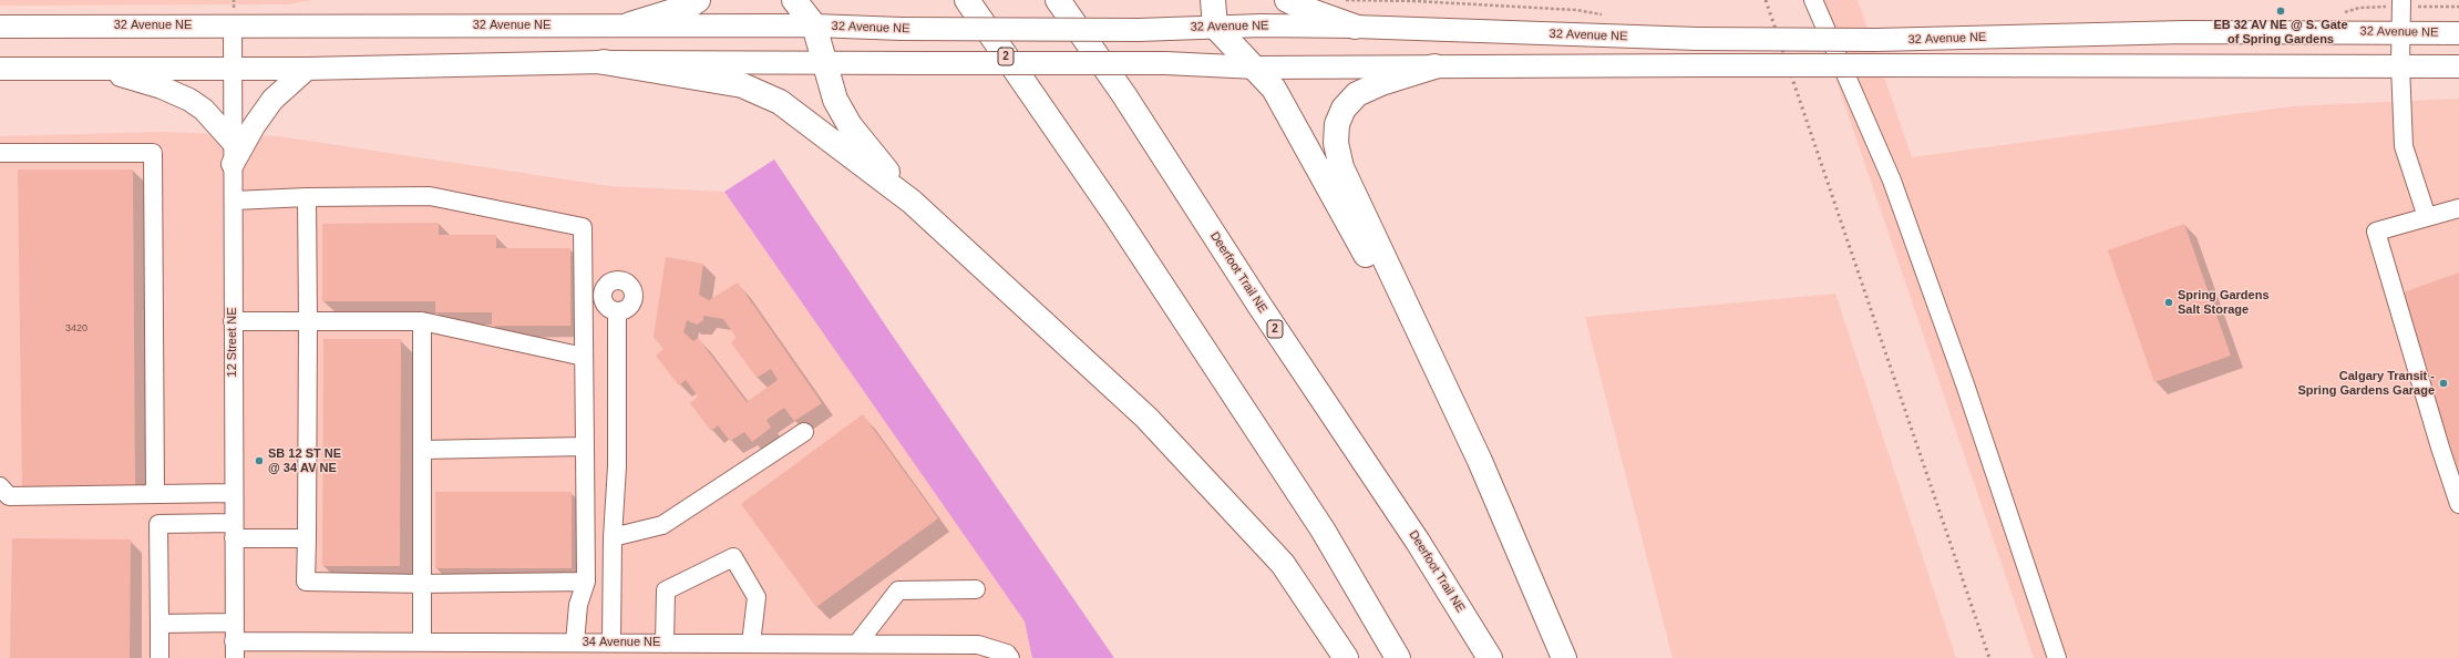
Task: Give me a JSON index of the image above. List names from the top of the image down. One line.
{"streets":{"highway":["2","Deerfoot Trail NE"],"main road":["32 Avenue NE"],"street":["12 Street NE","34 Avenue NE"]},"crossings":[["32 Avenue NE","12 Street NE"],["12 Street NE","34 Avenue NE"]],"places":["EB 32 AV NE @ S. Gate of Spring Gardens","Spring Gardens Salt Storage","Calgary Transit - Spring Gardens Garage","SB 12 ST NE @ 34 AV NE"],"house_numbers":["3420"]}
